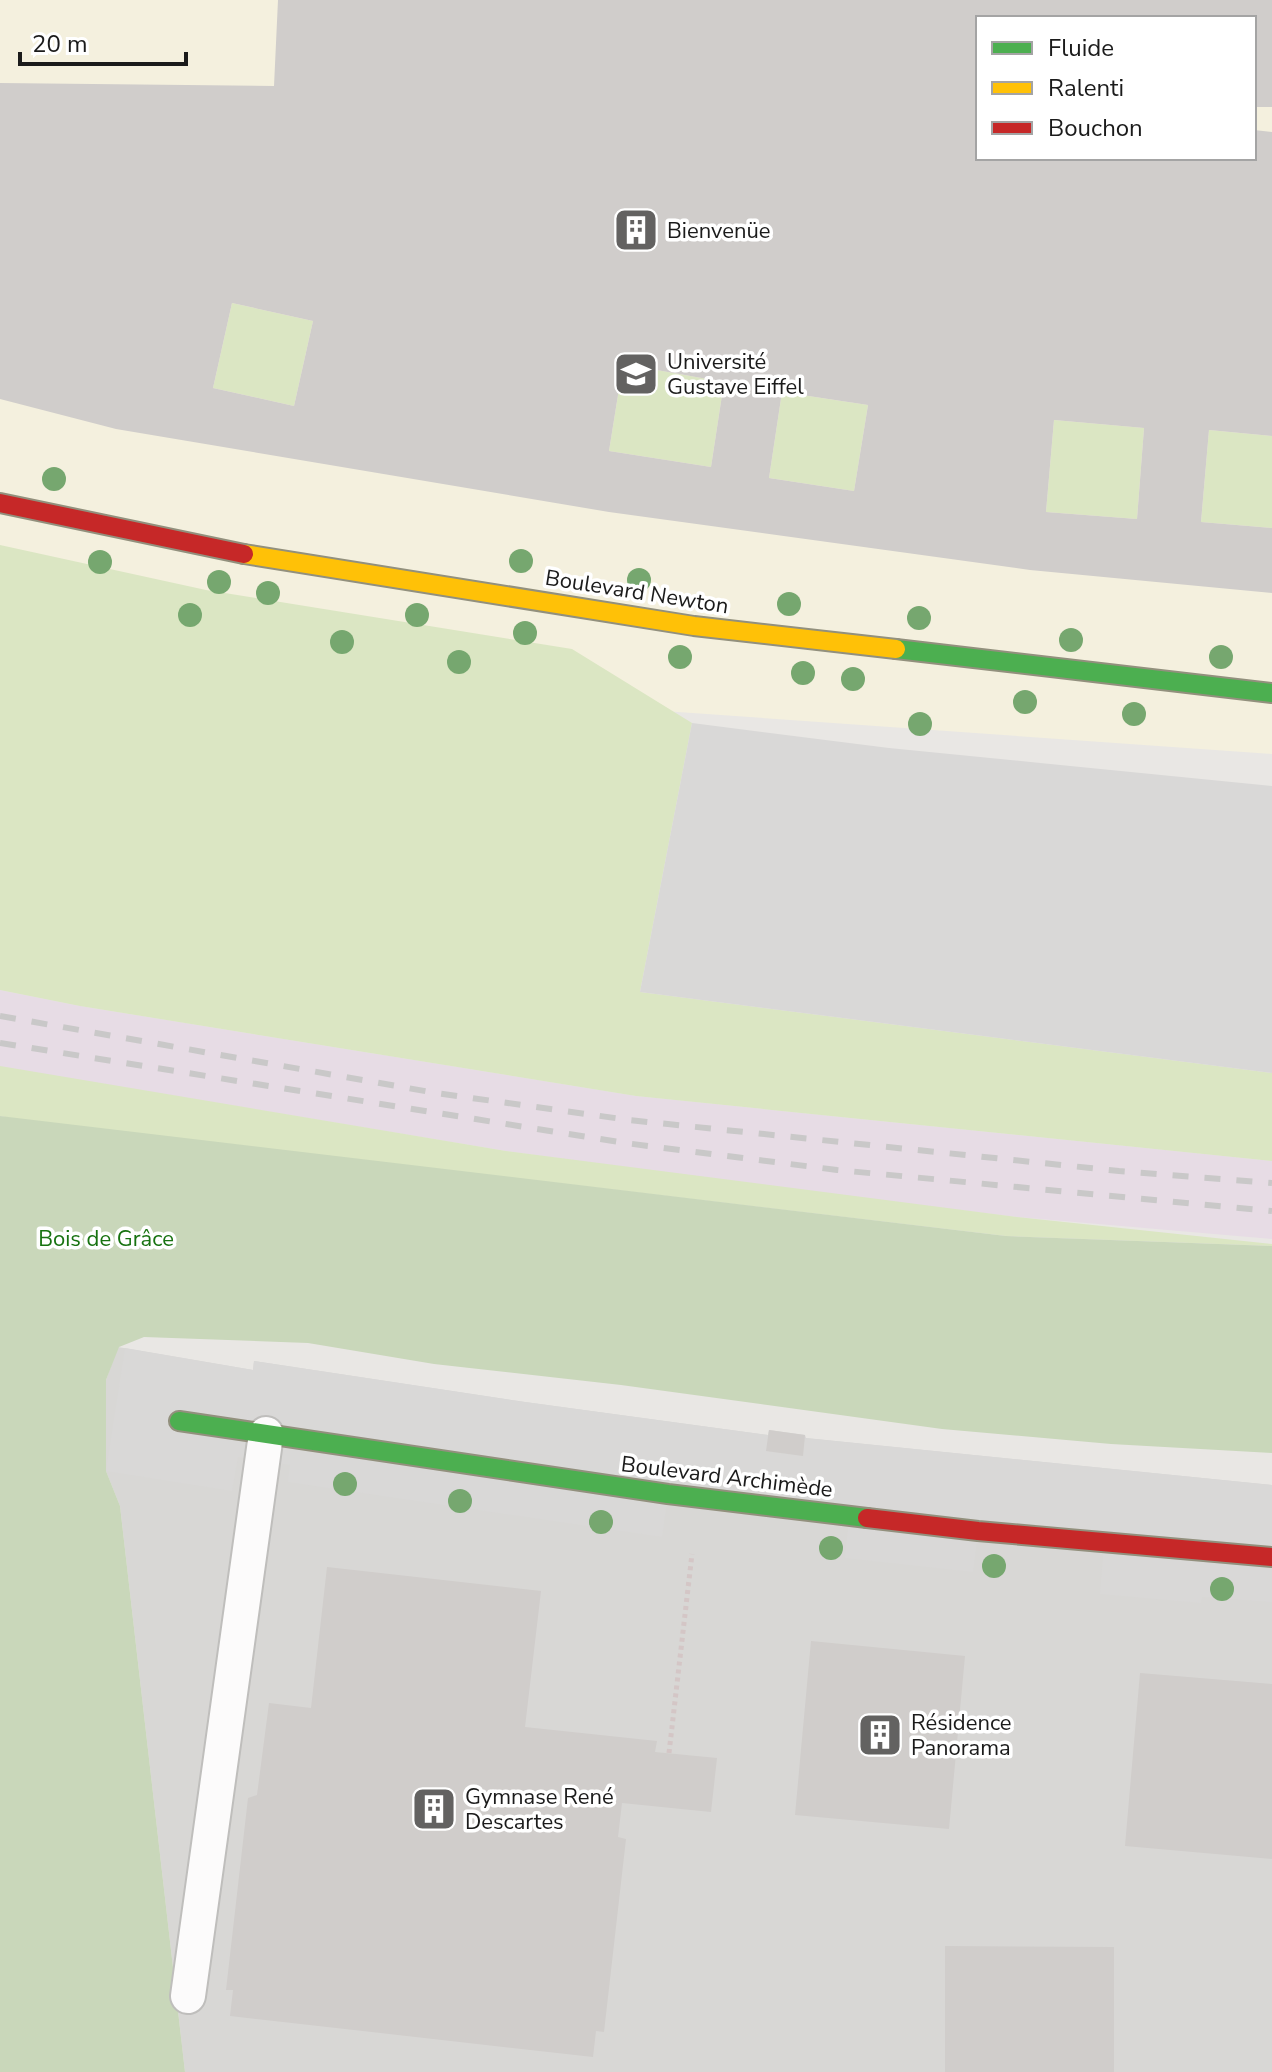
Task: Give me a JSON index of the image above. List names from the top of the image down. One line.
{"streets":{"street":["Boulevard Newton","Boulevard Archimède"]},"parks":["Bois de Grâce"],"places":{"building":["Bienvenüe","Résidence Panorama","Gymnase René Descartes"],"school or university":["Université Gustave Eiffel"]},"legend":["Fluide","Ralenti","Bouchon"],"scale_bar":"20 m"}
